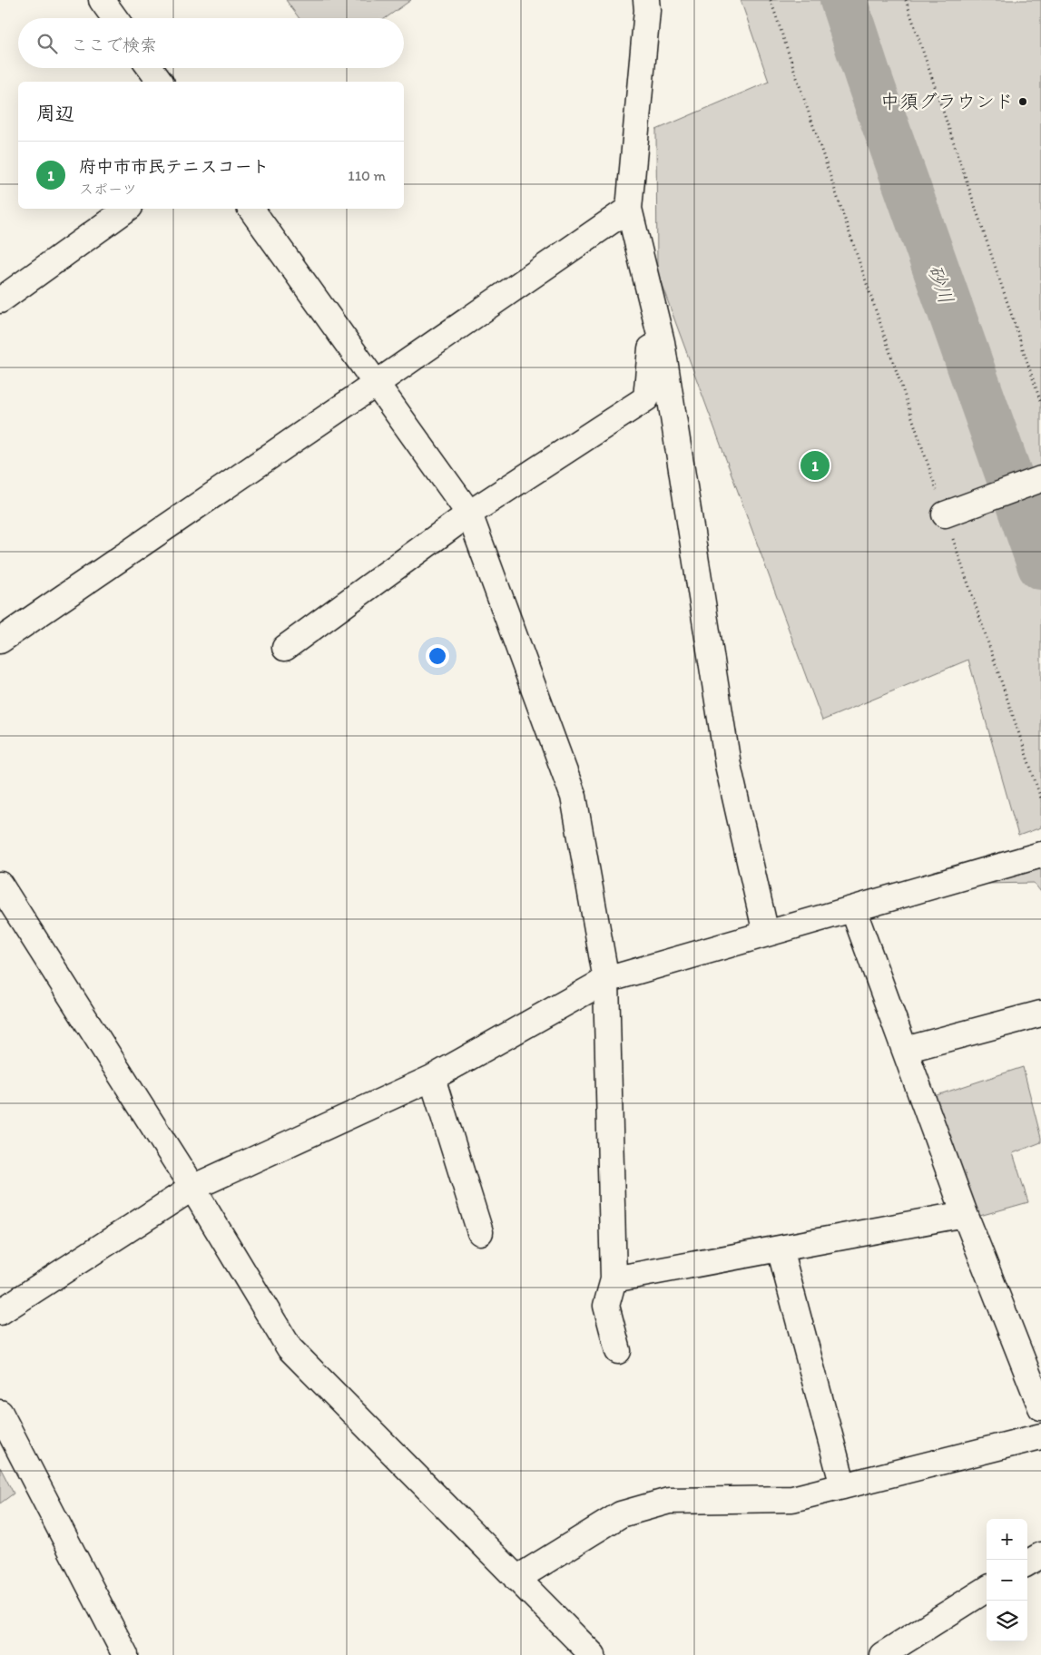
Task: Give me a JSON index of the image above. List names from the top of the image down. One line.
{"water":["砂川"],"places":["中須グラウンド"],"page":{"search":"ここで検索","heading":"周辺","list":[{"mark":"1","name":"府中市市民テニスコート","note":"スポーツ","value":"110 m"}],"pins":"1","map_buttons":["+","−"]}}
